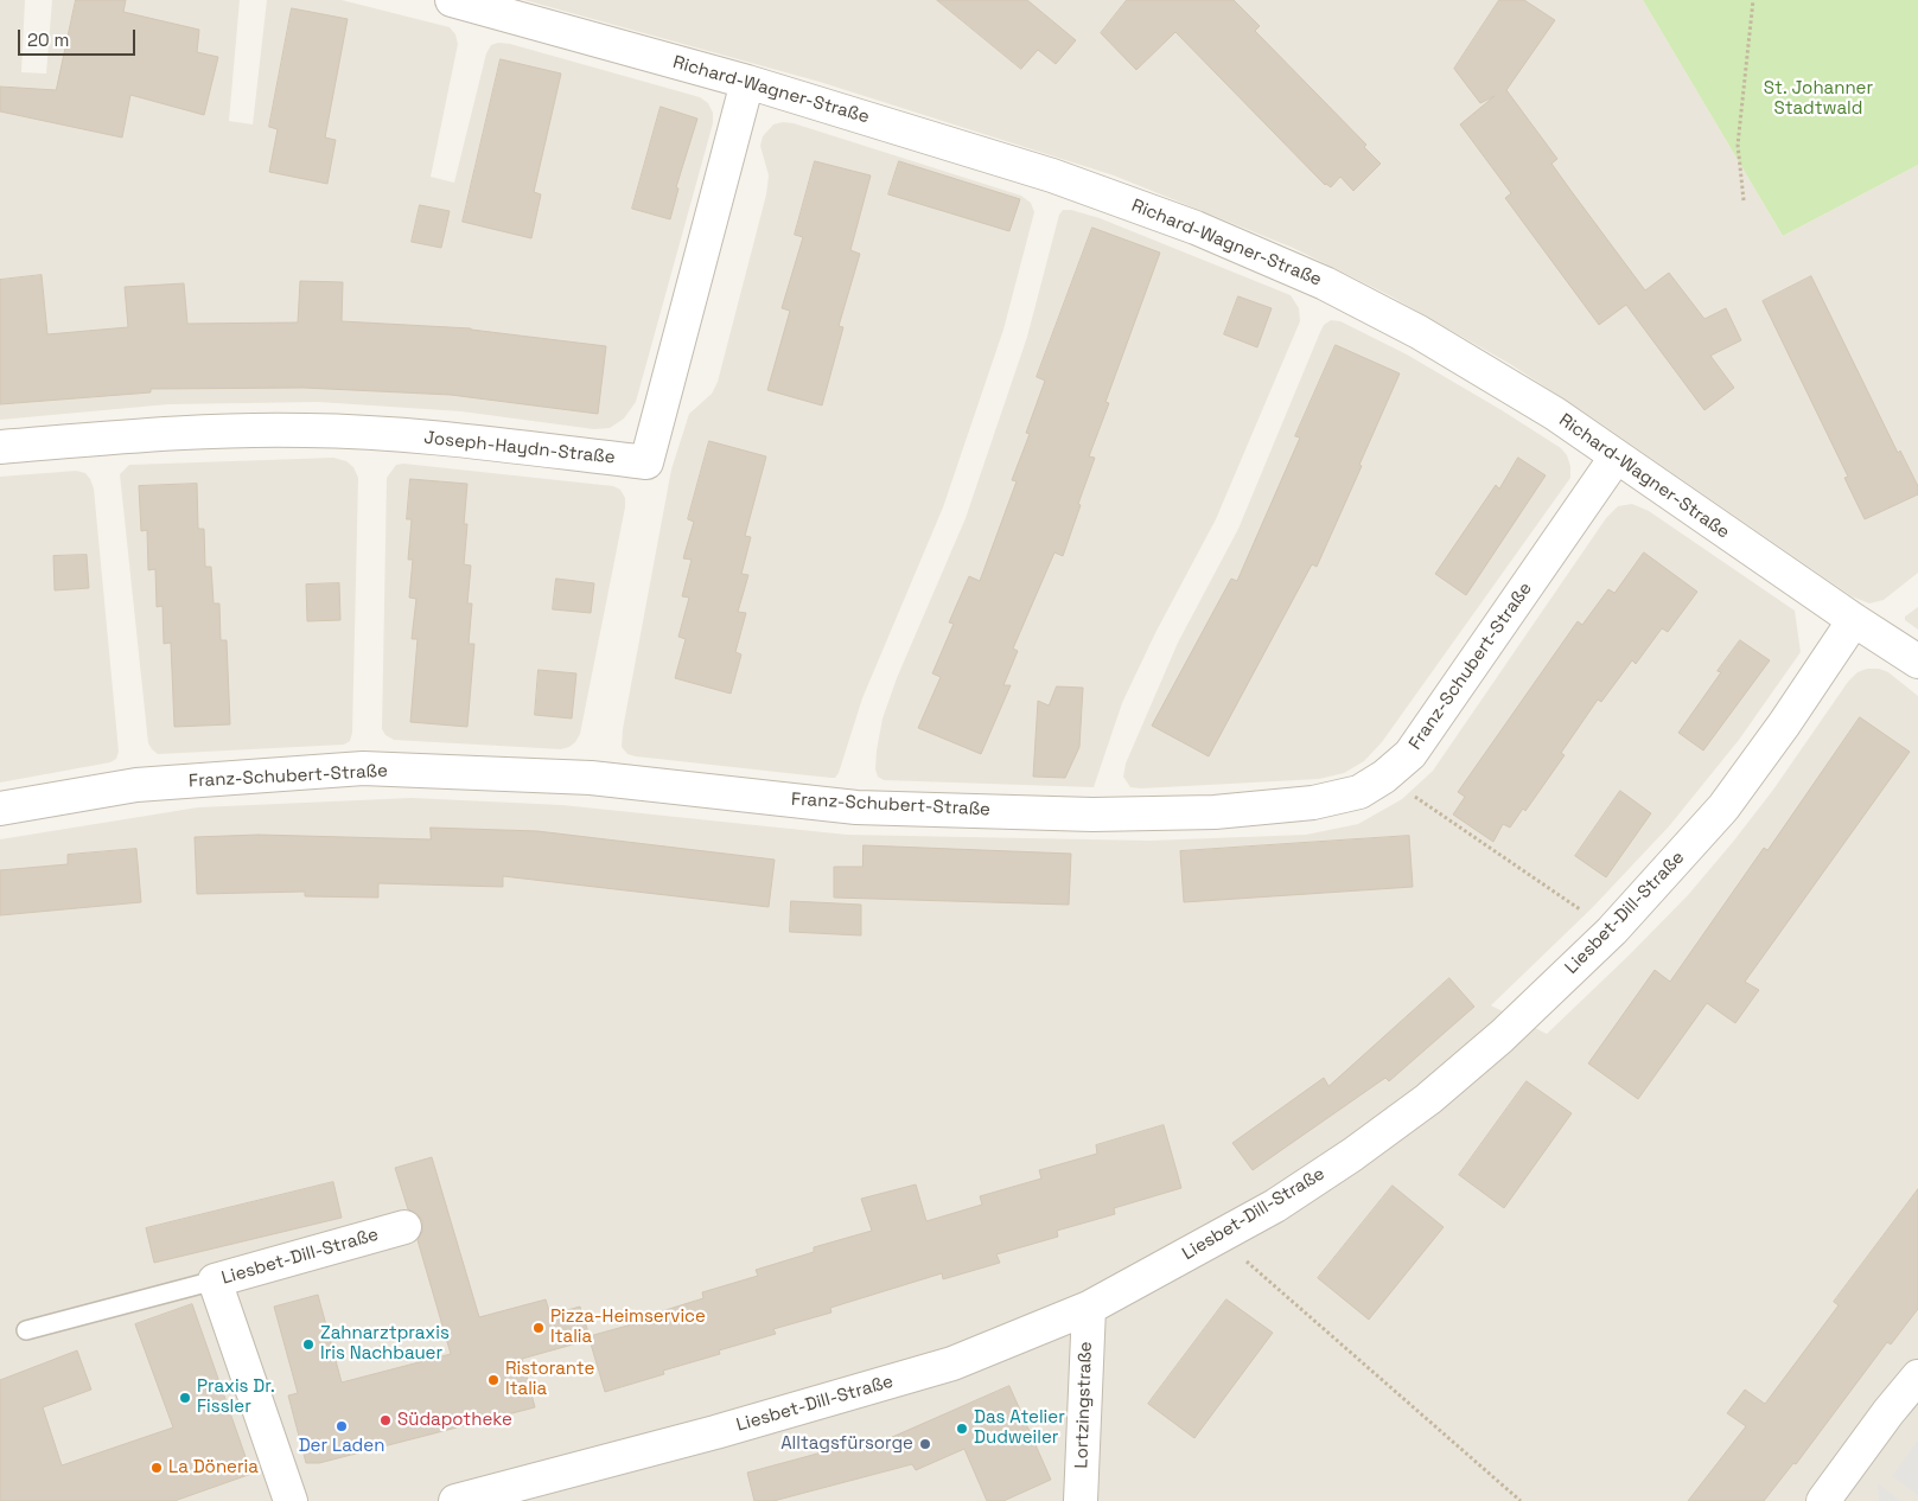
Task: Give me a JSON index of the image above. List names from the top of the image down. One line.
{"streets":{"street":["Richard-Wagner-Straße","Joseph-Haydn-Straße","Franz-Schubert-Straße","Liesbet-Dill-Straße","Lortzingstraße"]},"crossings":[["Richard-Wagner-Straße","Joseph-Haydn-Straße"],["Richard-Wagner-Straße","Franz-Schubert-Straße"],["Richard-Wagner-Straße","Liesbet-Dill-Straße"],["Liesbet-Dill-Straße","Lortzingstraße"]],"parks":["St. Johanner Stadtwald"],"places":["Pizza-Heimservice Italia","Zahnarztpraxis Iris Nachbauer","Ristorante Italia","Praxis Dr. Fissler","Südapotheke","Der Laden","Das Atelier Dudweiler","Alltagsfürsorge","La Döneria"],"scale_bar":"20 m"}
